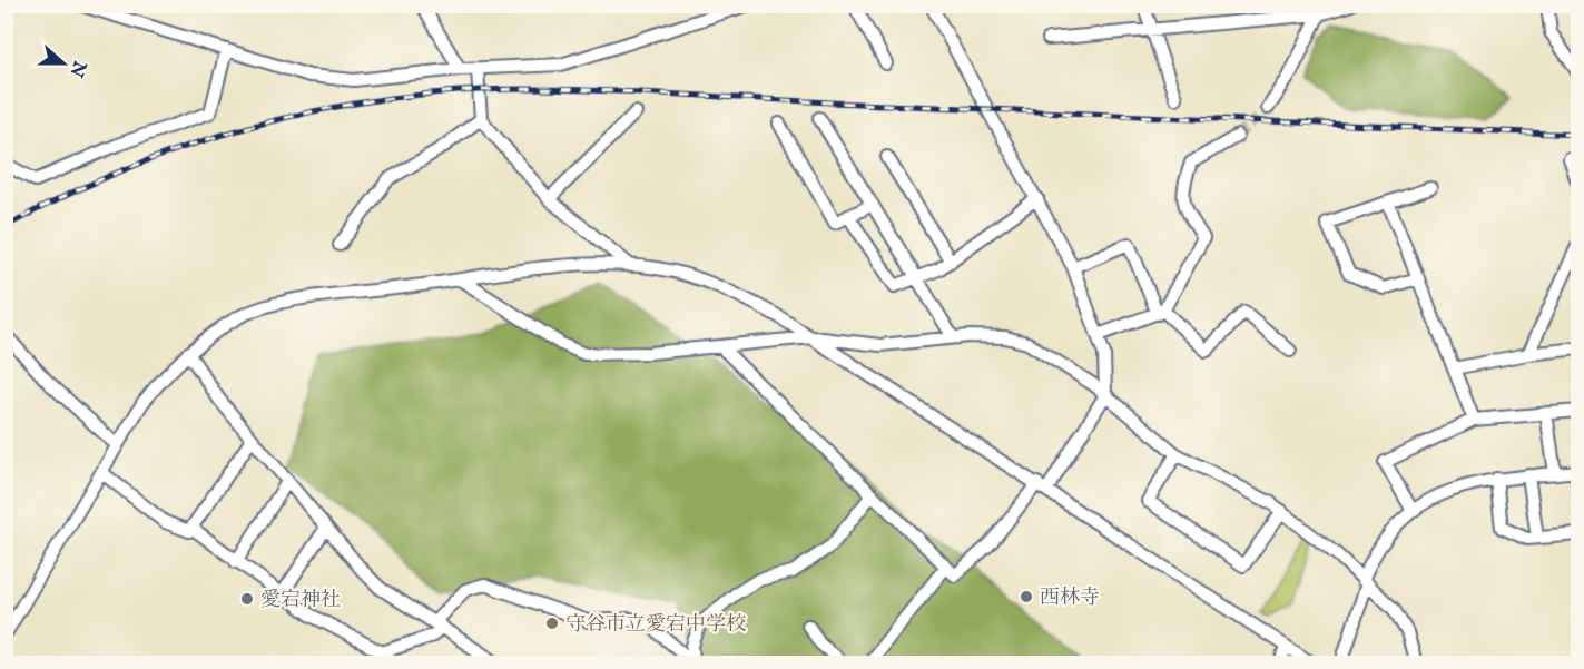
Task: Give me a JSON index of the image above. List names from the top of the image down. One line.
{"places":["西林寺","愛宕神社","守谷市立愛宕中学校"],"north":"right"}
